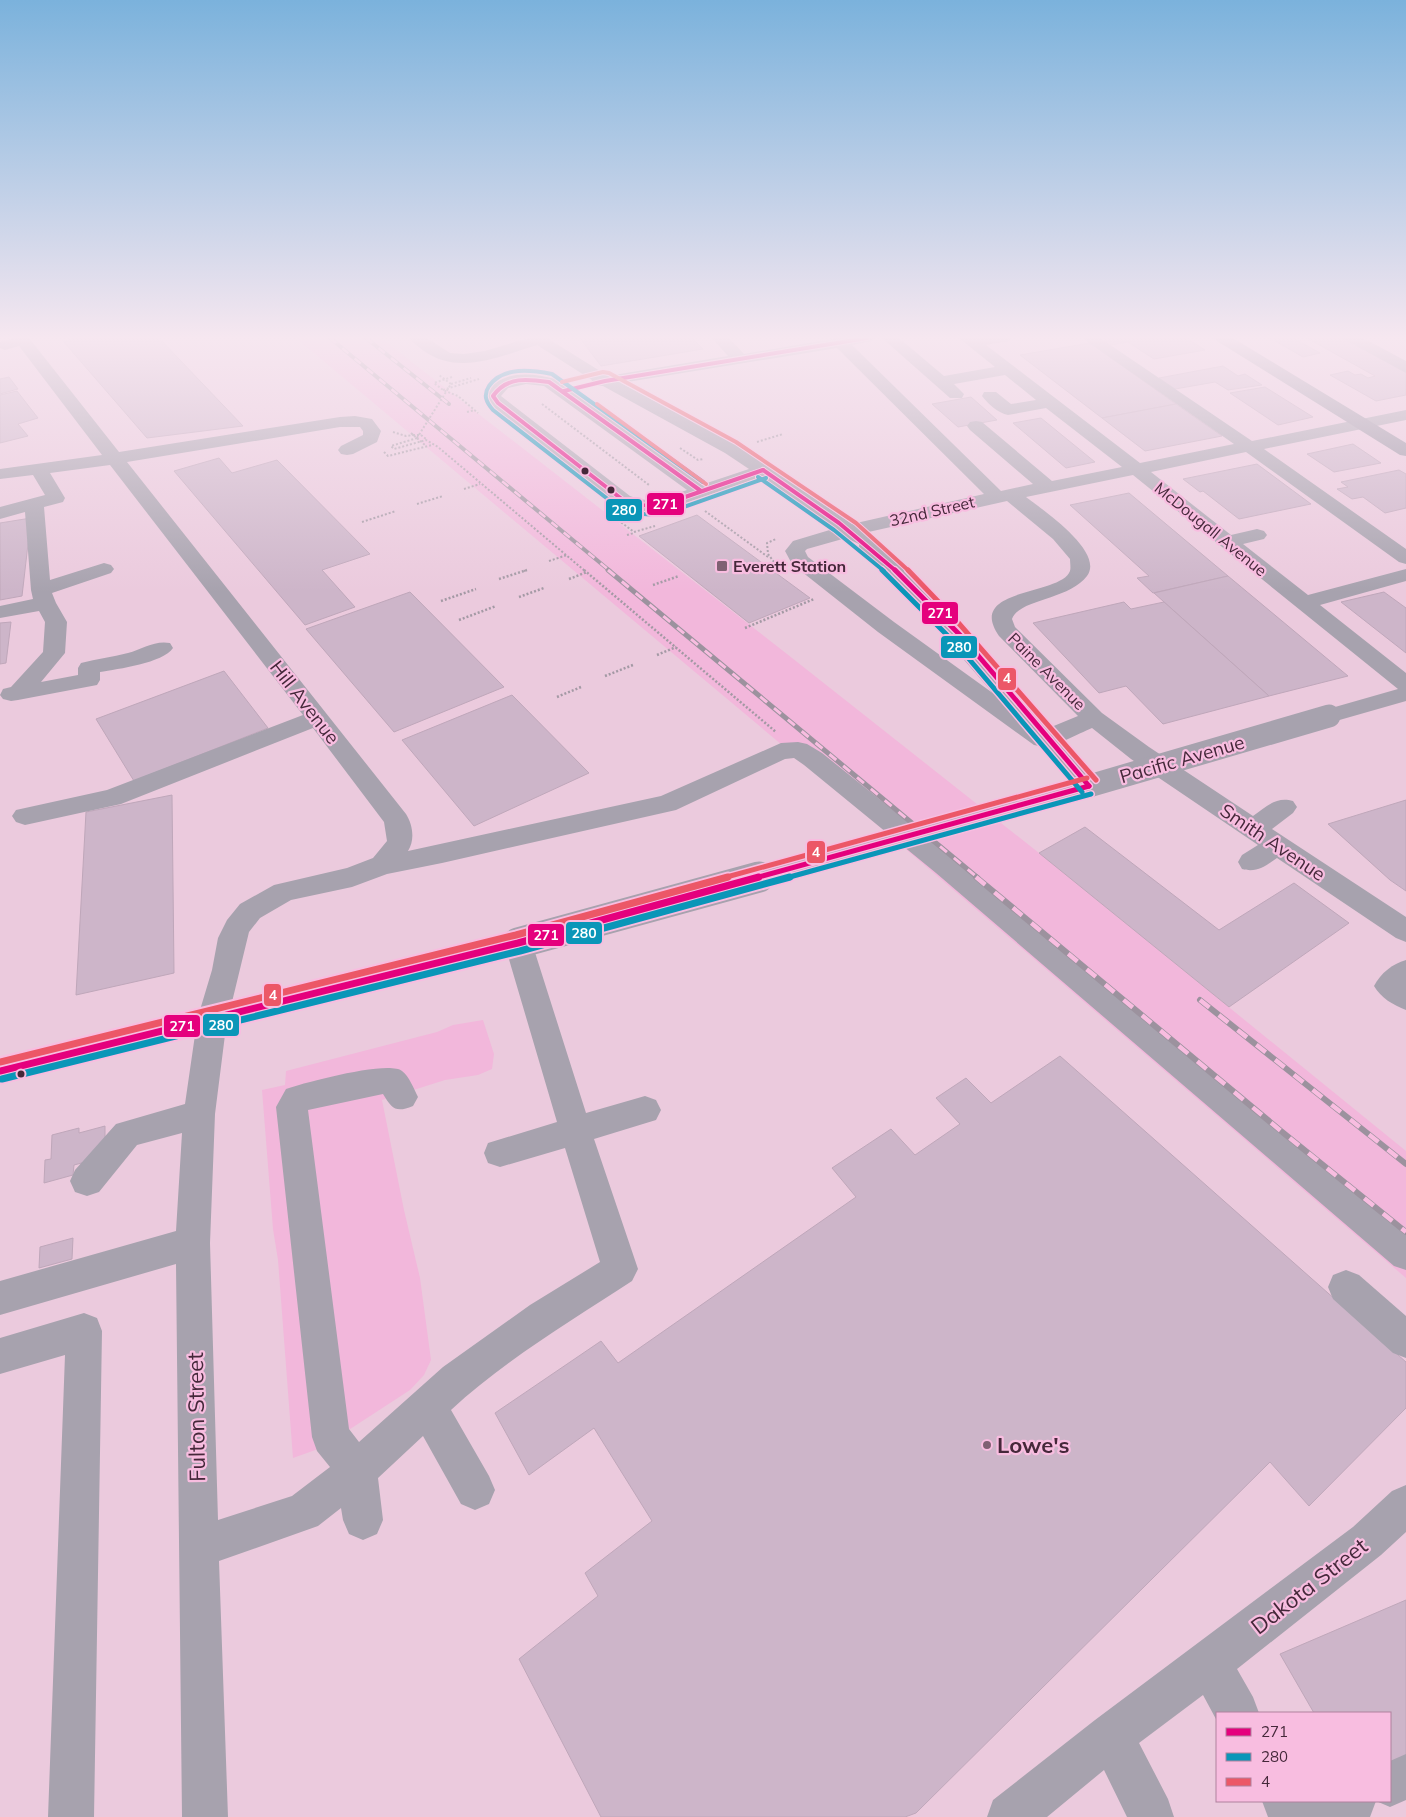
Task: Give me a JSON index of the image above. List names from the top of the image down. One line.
{"streets":{"street":["32nd Street","McDougall Avenue","Paine Avenue","Hill Avenue","Pacific Avenue","Smith Avenue","Fulton Street","Dakota Street"]},"crossings":[["32nd Street","McDougall Avenue"],["32nd Street","Paine Avenue"],["Paine Avenue","Smith Avenue"],["Hill Avenue","Pacific Avenue"],["Hill Avenue","Fulton Street"],["Pacific Avenue","Fulton Street"]],"places":{"transit":["Everett Station"],"other":["Lowe's"]},"lines":["transit line 271","transit line 280","transit line 4"],"legend":["271","280","4"]}
